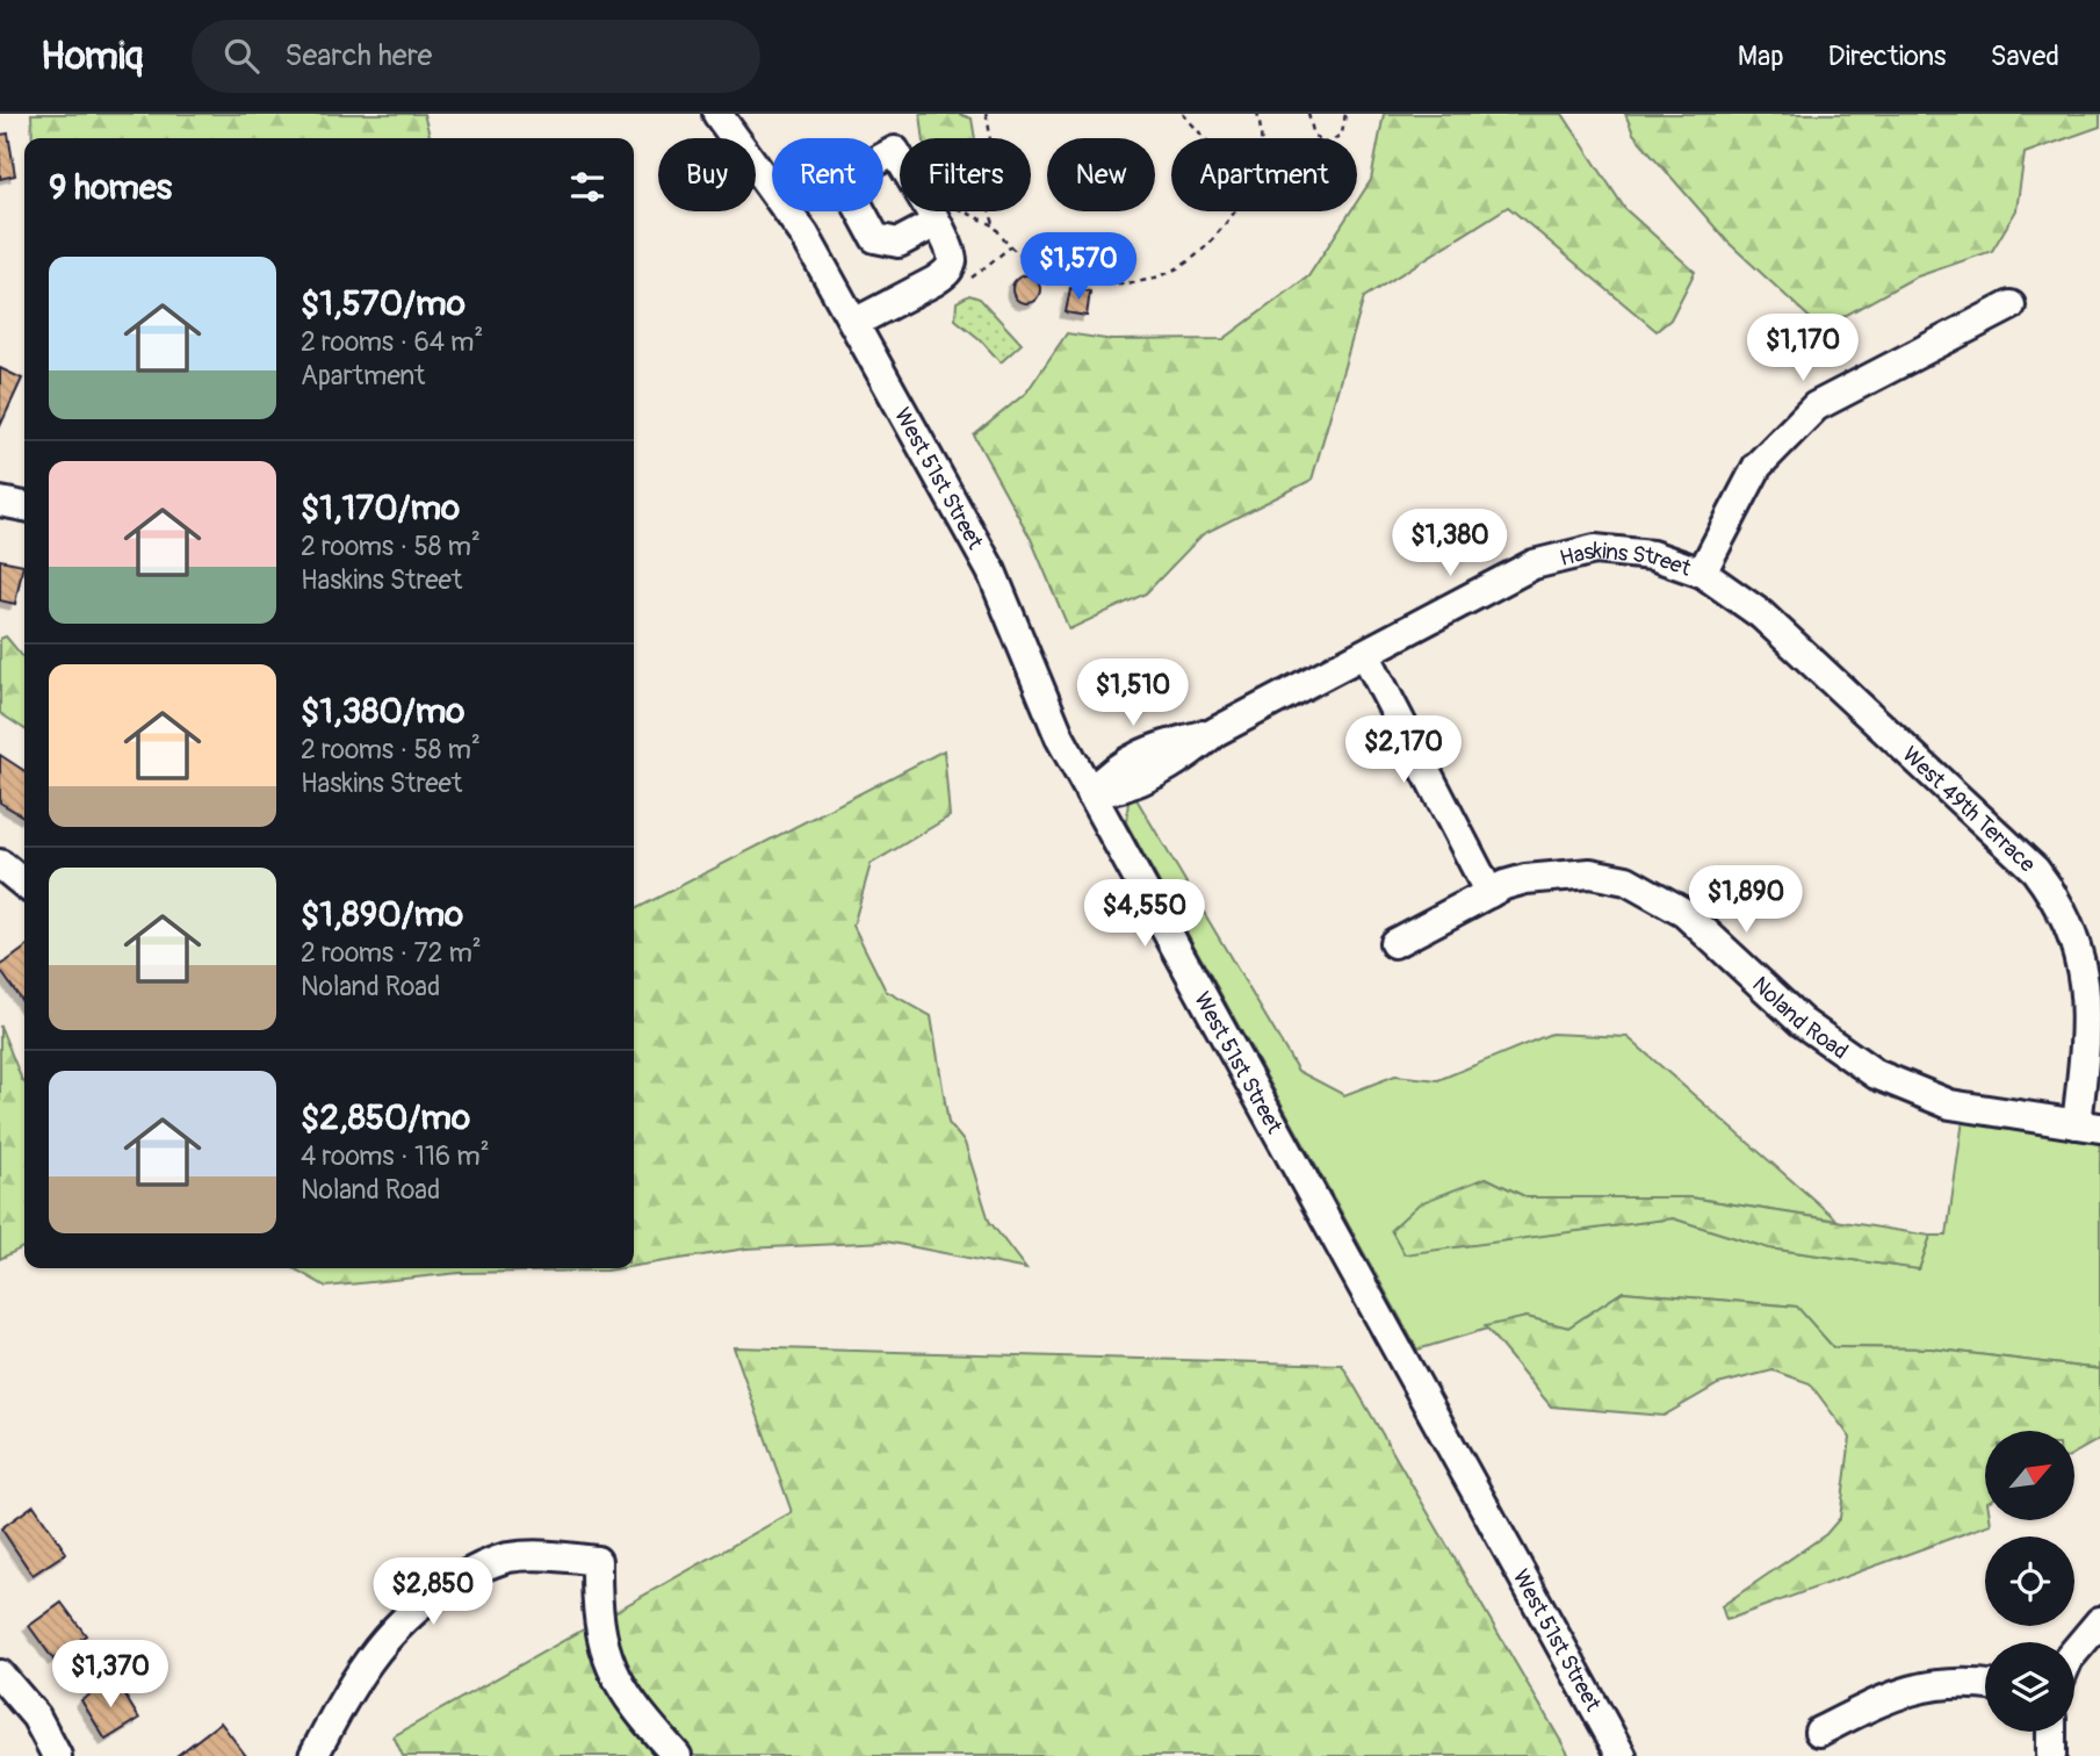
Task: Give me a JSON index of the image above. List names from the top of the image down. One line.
{"streets":{"street":["West 51st Street","Haskins Street","West 49th Terrace","Noland Road"]},"crossings":[["West 51st Street","Haskins Street"],["Haskins Street","West 49th Terrace"],["West 49th Terrace","Noland Road"]],"north":"top right","page":{"header":"Homiq","search":"Search here","nav":["Map","Directions","Saved"],"chip":["Buy","Rent","Filters","New","Apartment"],"heading":"9 homes","price":["$1,570","$1,170","$1,380","$1,510","$2,170","$1,890","$4,550","$2,850","$1,370"],"list":[{"name":"$1,570/mo","note":"2 rooms · 64 m² · Apartment"},{"name":"$1,170/mo","note":"2 rooms · 58 m² · Haskins Street"},{"name":"$1,380/mo","note":"2 rooms · 58 m² · Haskins Street"},{"name":"$1,890/mo","note":"2 rooms · 72 m² · Noland Road"},{"name":"$2,850/mo","note":"4 rooms · 116 m² · Noland Road"}]}}
